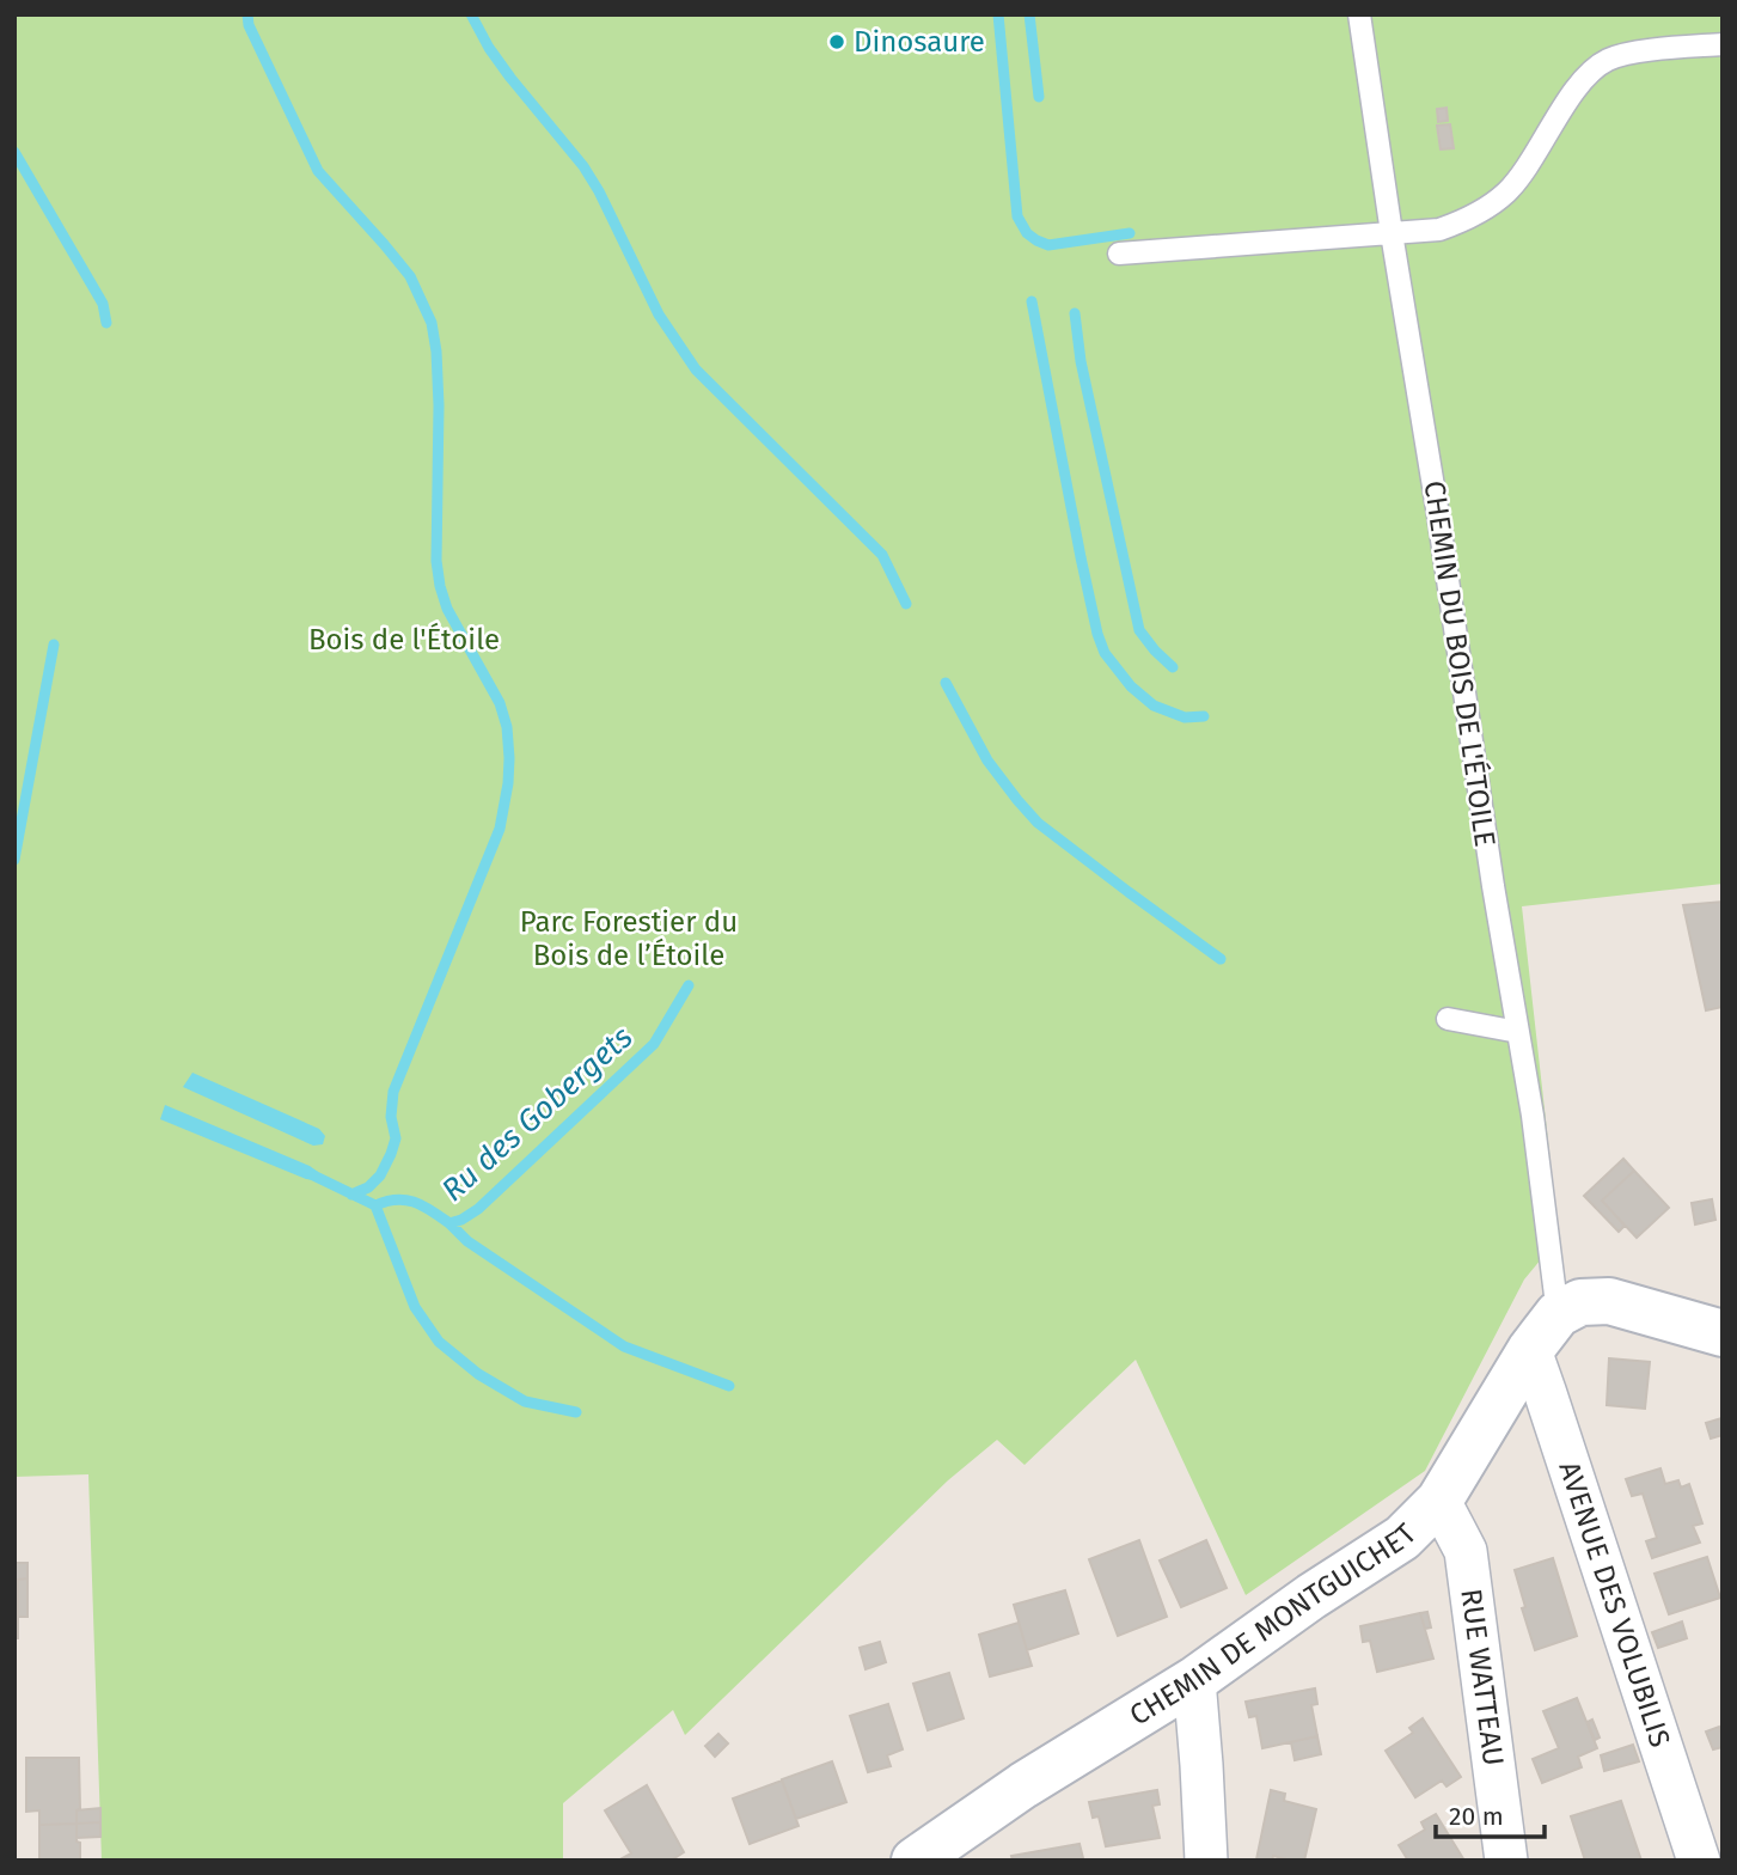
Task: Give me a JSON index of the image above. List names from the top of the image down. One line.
{"streets":{"street":["AVENUE DES VOLUBILIS","CHEMIN DE MONTGUICHET","RUE WATTEAU"],"lane":["CHEMIN DU BOIS DE L'ÉTOILE"]},"crossings":[["CHEMIN DU BOIS DE L'ÉTOILE","CHEMIN DE MONTGUICHET"],["AVENUE DES VOLUBILIS","CHEMIN DE MONTGUICHET"],["CHEMIN DE MONTGUICHET","RUE WATTEAU"]],"water":["Ru des Gobergets"],"parks":["Bois de l'Étoile","Parc Forestier du Bois de l’Étoile"],"places":["Dinosaure"],"scale_bar":"20 m"}
